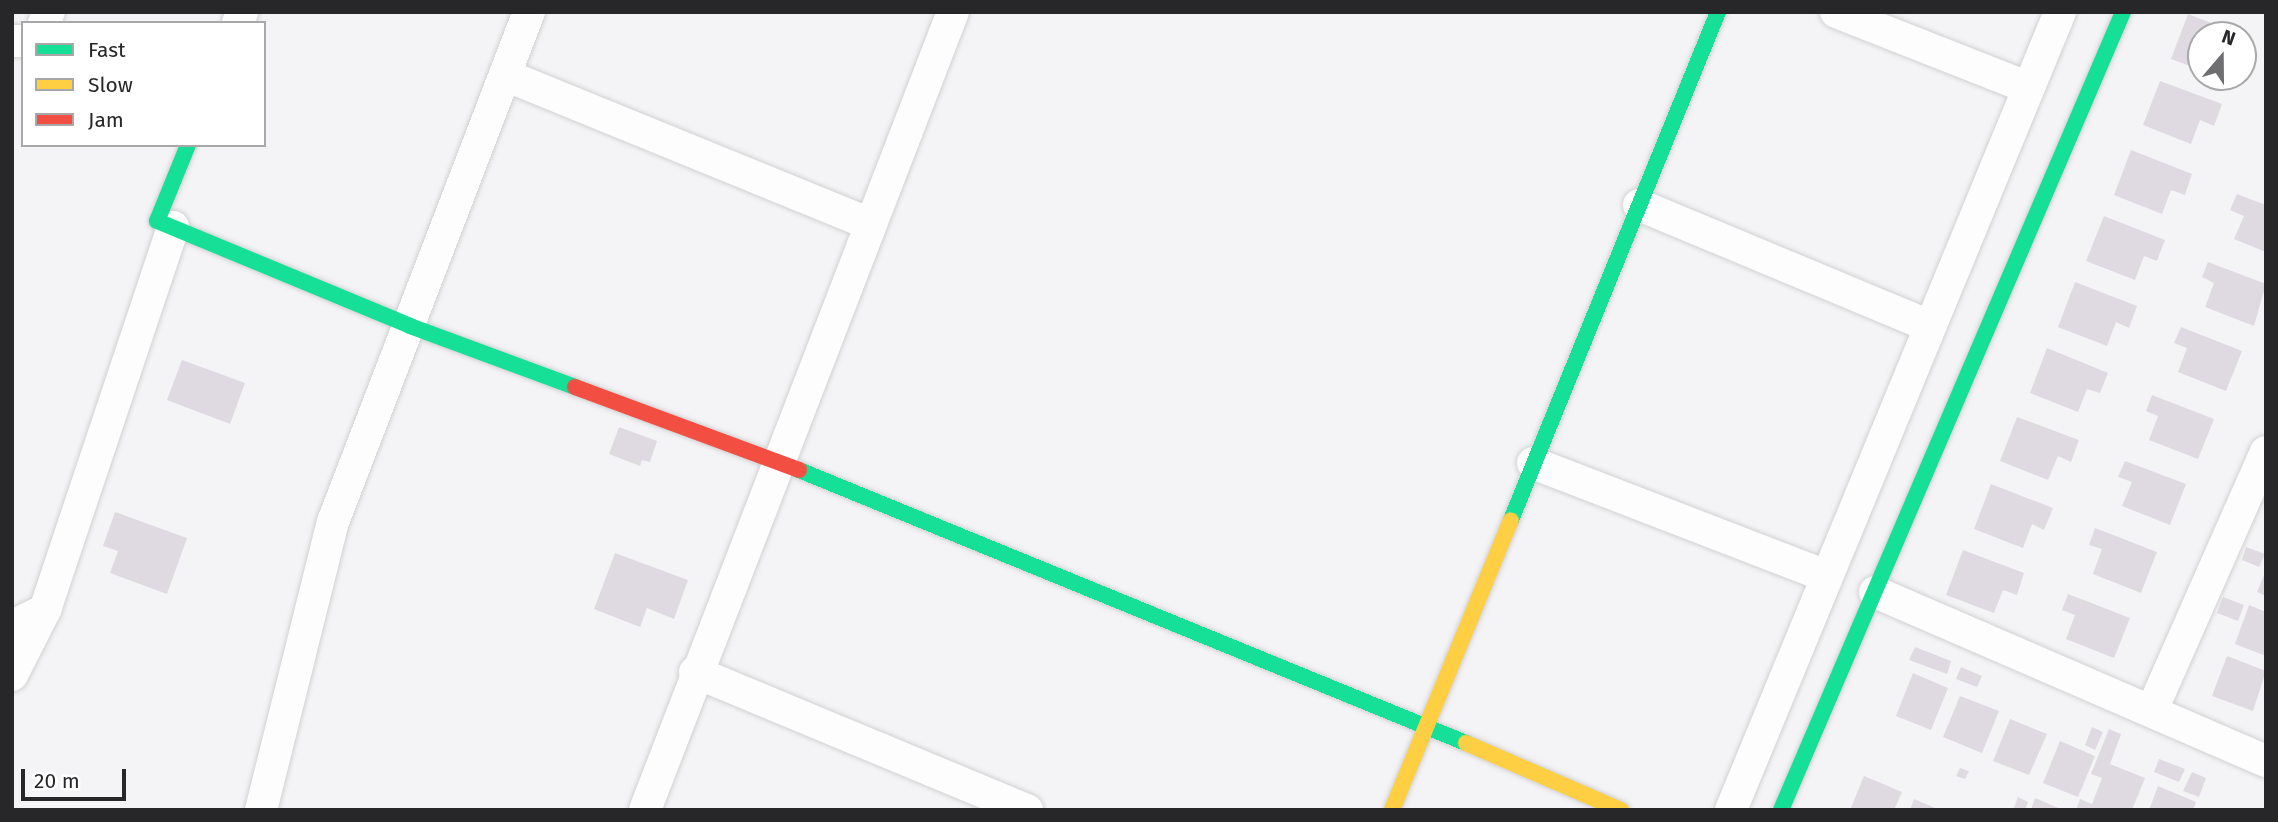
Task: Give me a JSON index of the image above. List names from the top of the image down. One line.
{"legend":["Fast","Slow","Jam"],"scale_bar":"20 m","north":"top"}
